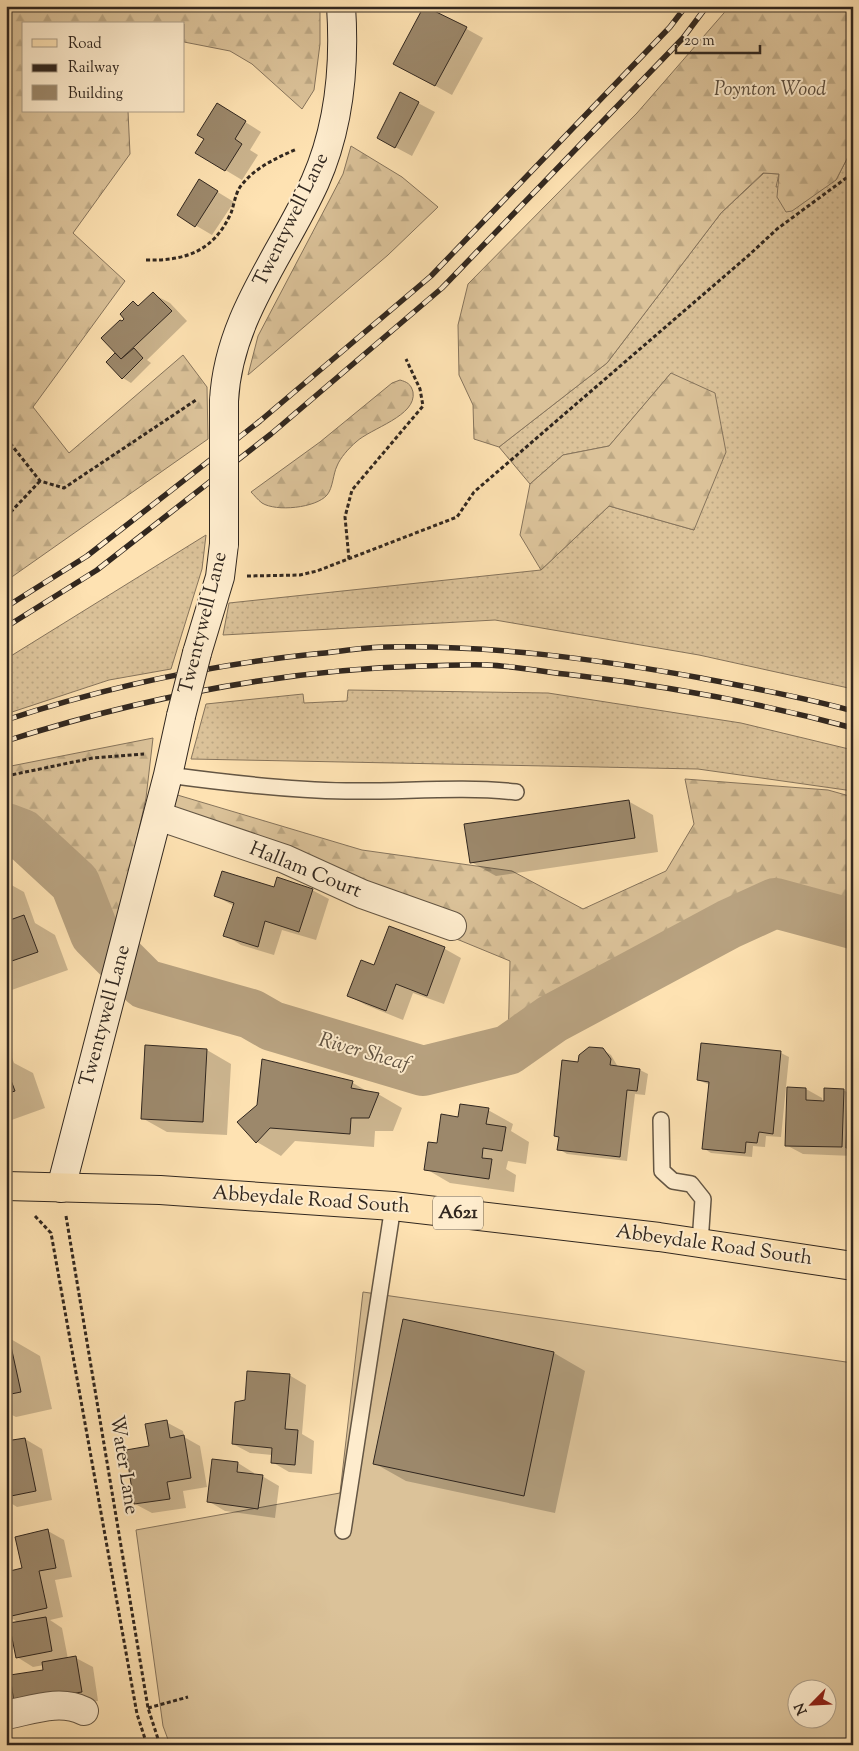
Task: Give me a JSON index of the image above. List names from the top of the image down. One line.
{"streets":{"main road":["Abbeydale Road South","A621"],"street":["Twentywell Lane","Hallam Court"],"path":["Water Lane"]},"crossings":[["Twentywell Lane","Hallam Court"],["Twentywell Lane","Abbeydale Road South"],["Twentywell Lane","Water Lane"],["Abbeydale Road South","Water Lane"]],"water":["River Sheaf"],"parks":["Poynton Wood"],"legend":["Road","Railway","Building"],"scale_bar":"20 m","north":"bottom left"}
